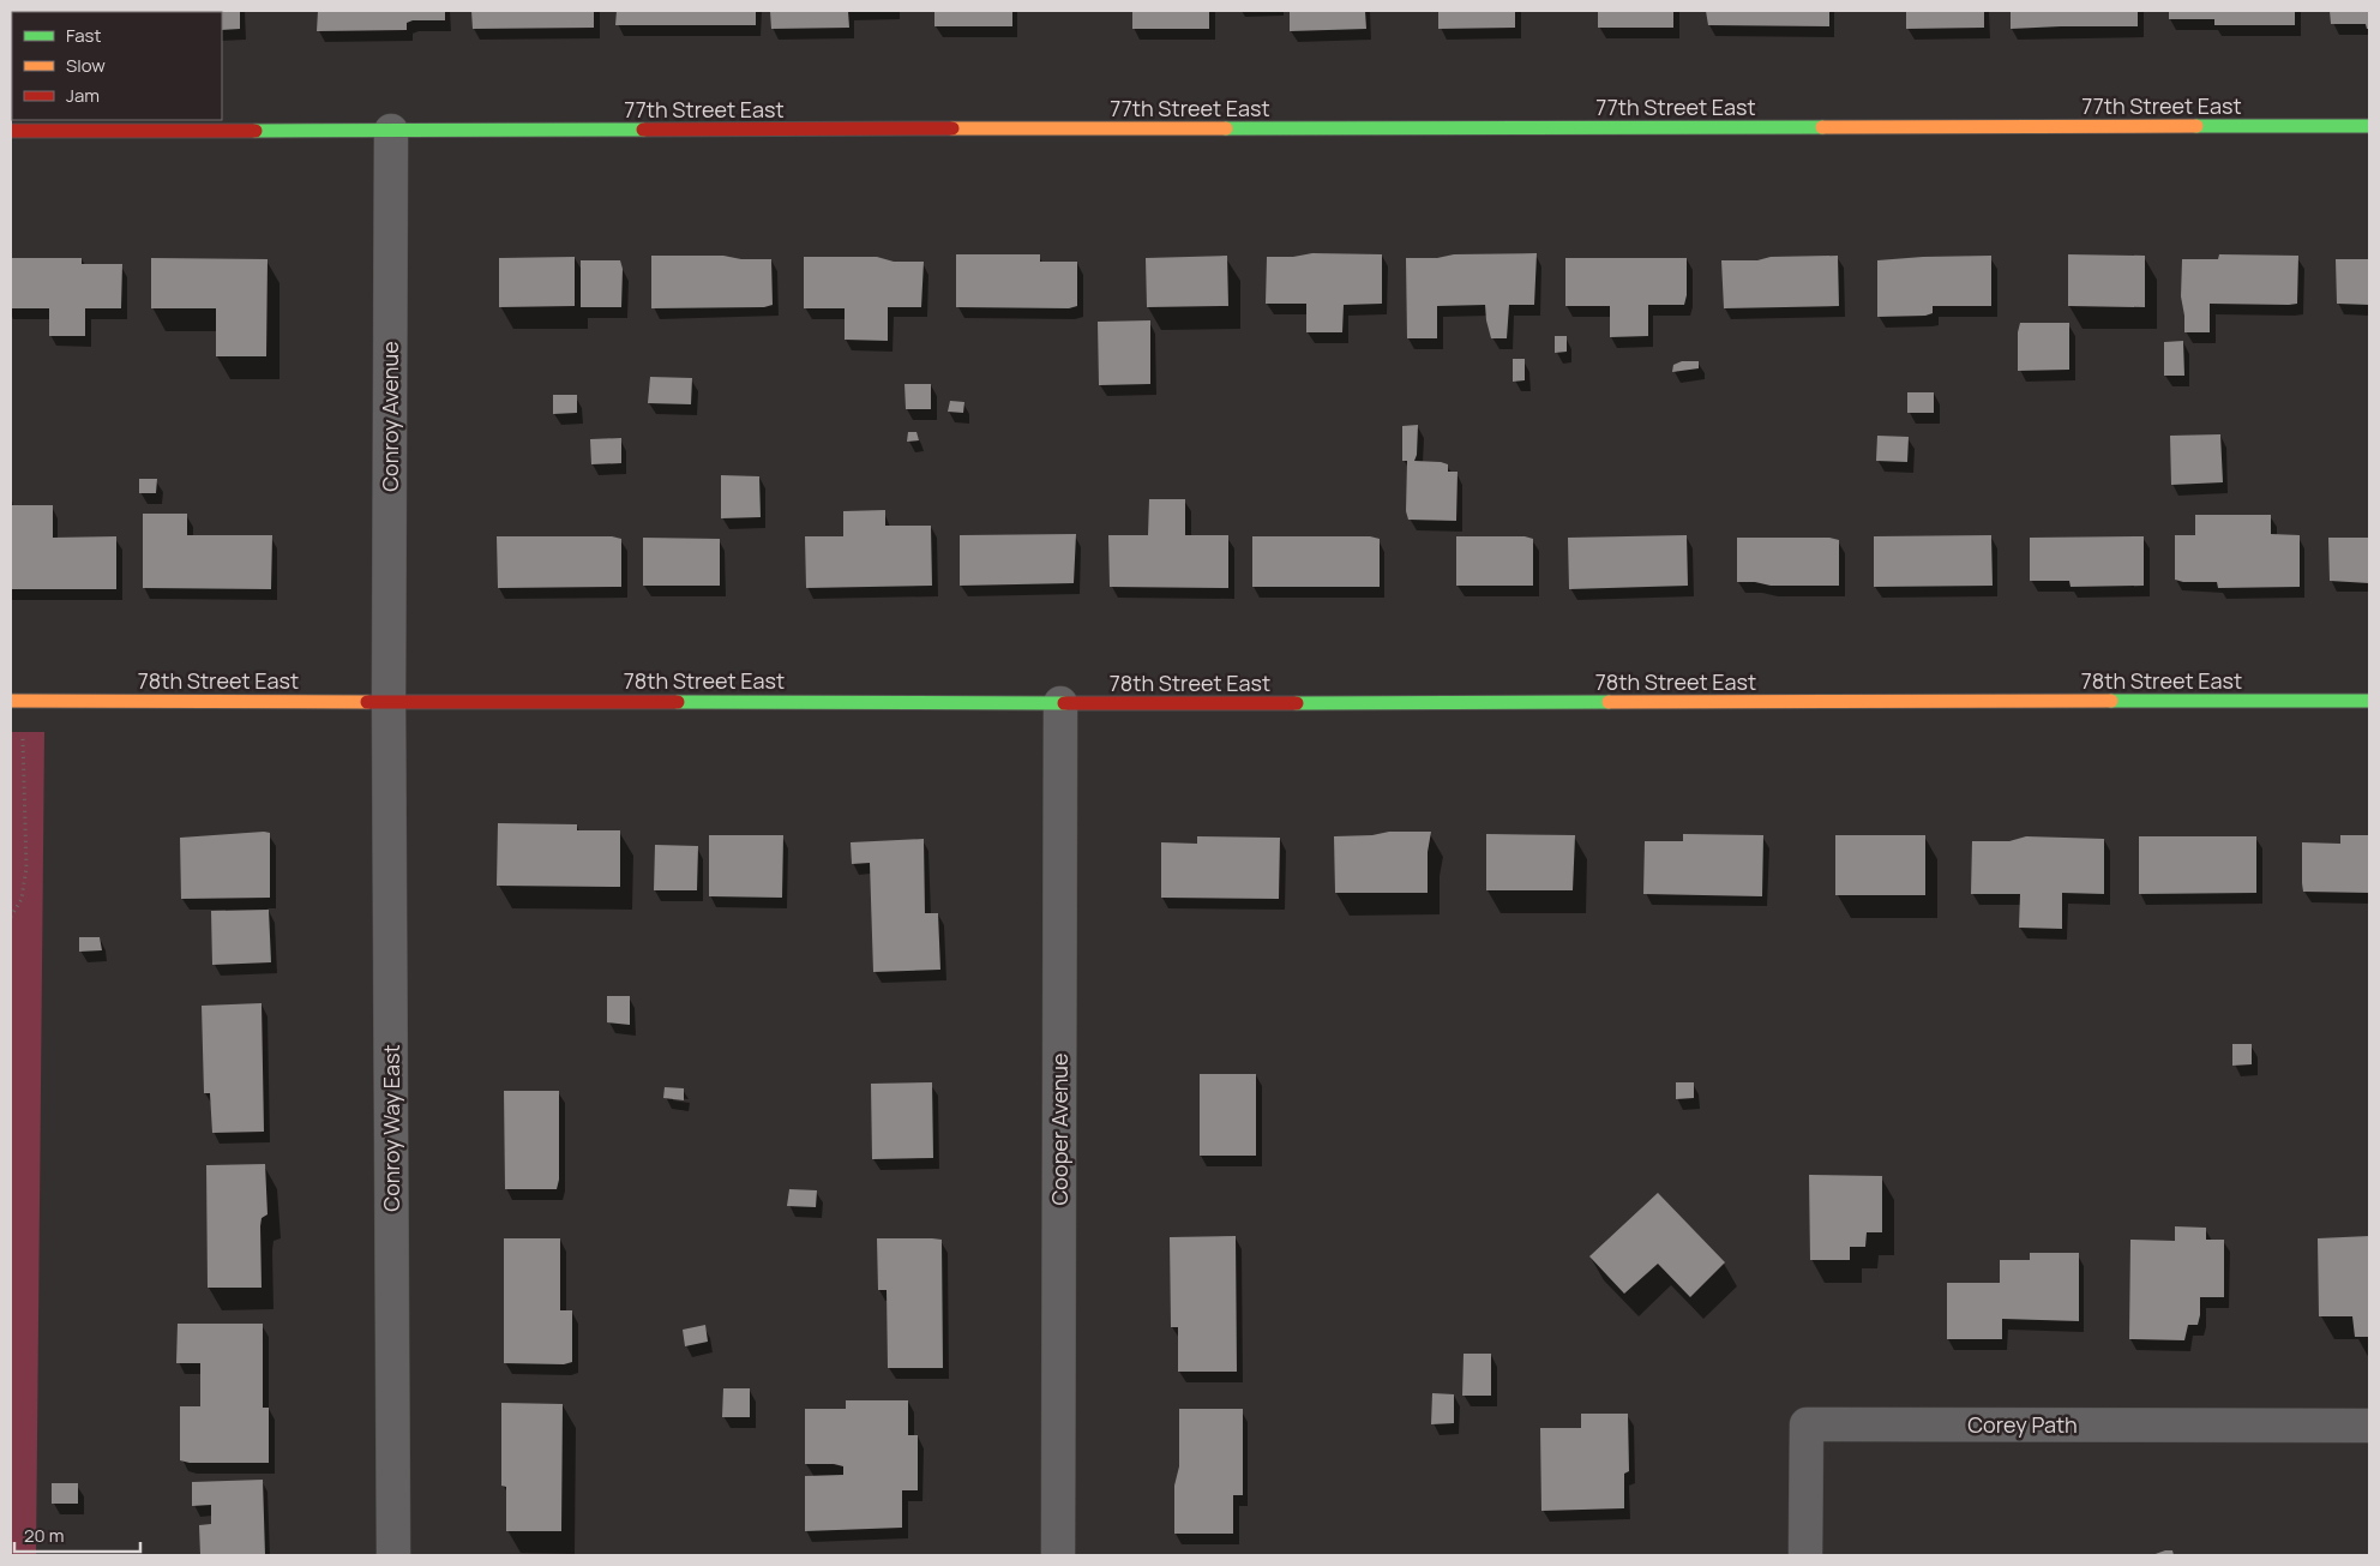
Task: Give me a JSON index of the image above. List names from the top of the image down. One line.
{"streets":{"street":["77th Street East","Conroy Avenue","78th Street East","Conroy Way East","Cooper Avenue","Corey Path"]},"crossings":[["77th Street East","Conroy Avenue"],["Conroy Avenue","78th Street East"],["Conroy Avenue","Conroy Way East"],["78th Street East","Conroy Way East"],["78th Street East","Cooper Avenue"]],"legend":["Fast","Slow","Jam"],"scale_bar":"20 m"}
